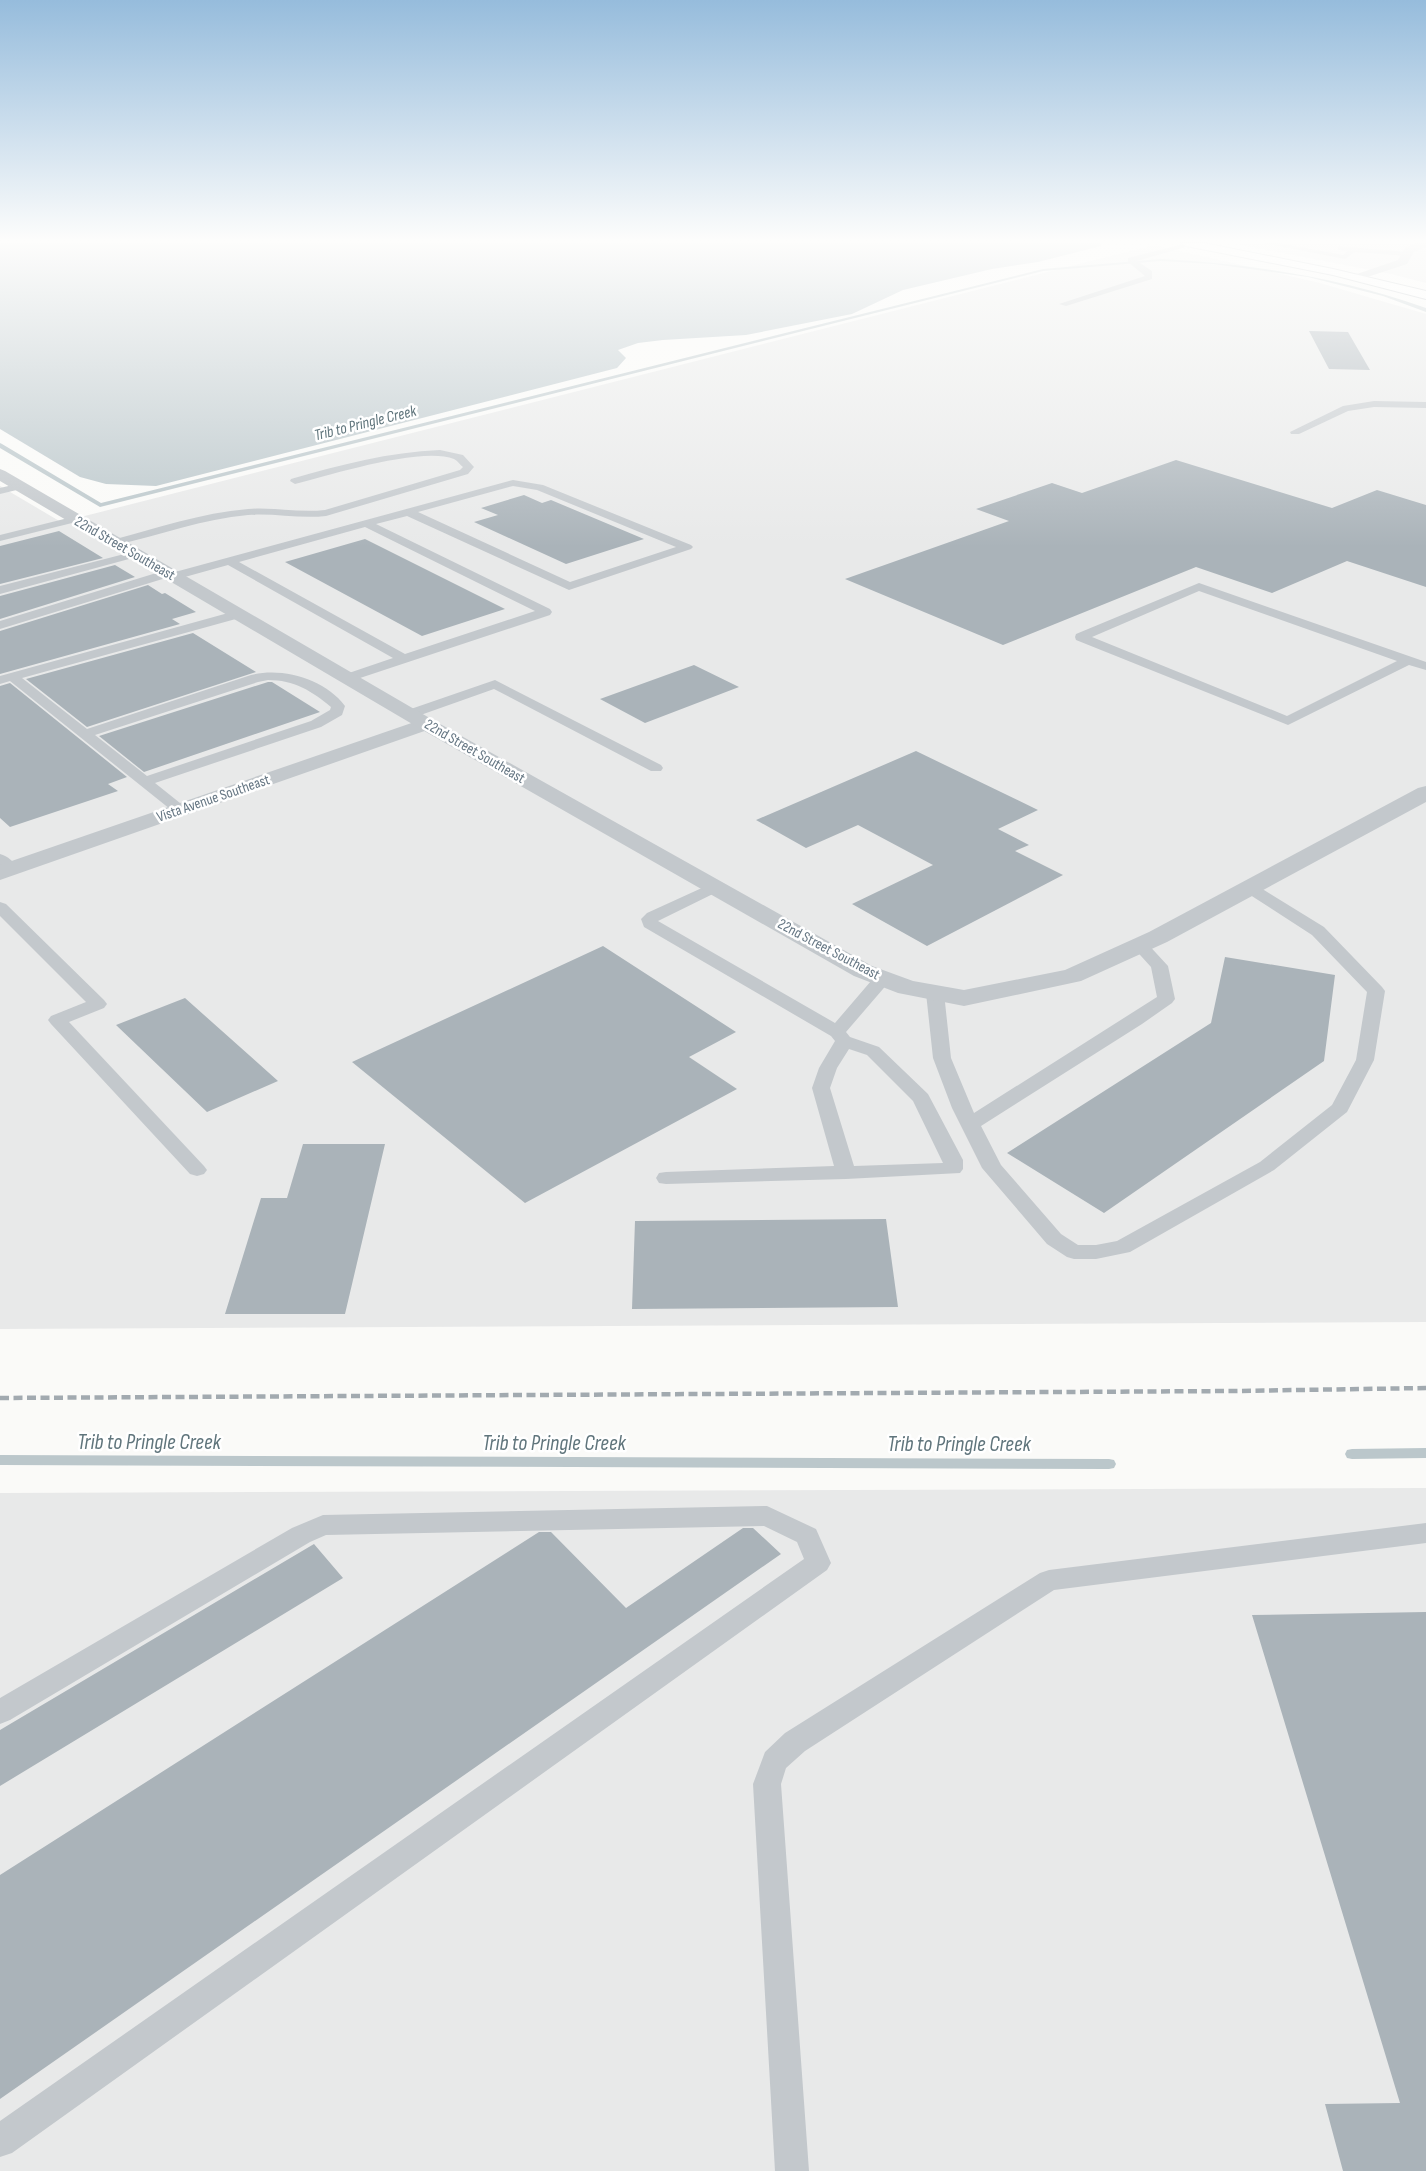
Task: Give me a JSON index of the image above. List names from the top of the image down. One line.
{"streets":{"street":["22nd Street Southeast","Vista Avenue Southeast"]},"crossings":[["22nd Street Southeast","Vista Avenue Southeast"]],"water":["Trib to Pringle Creek"]}
